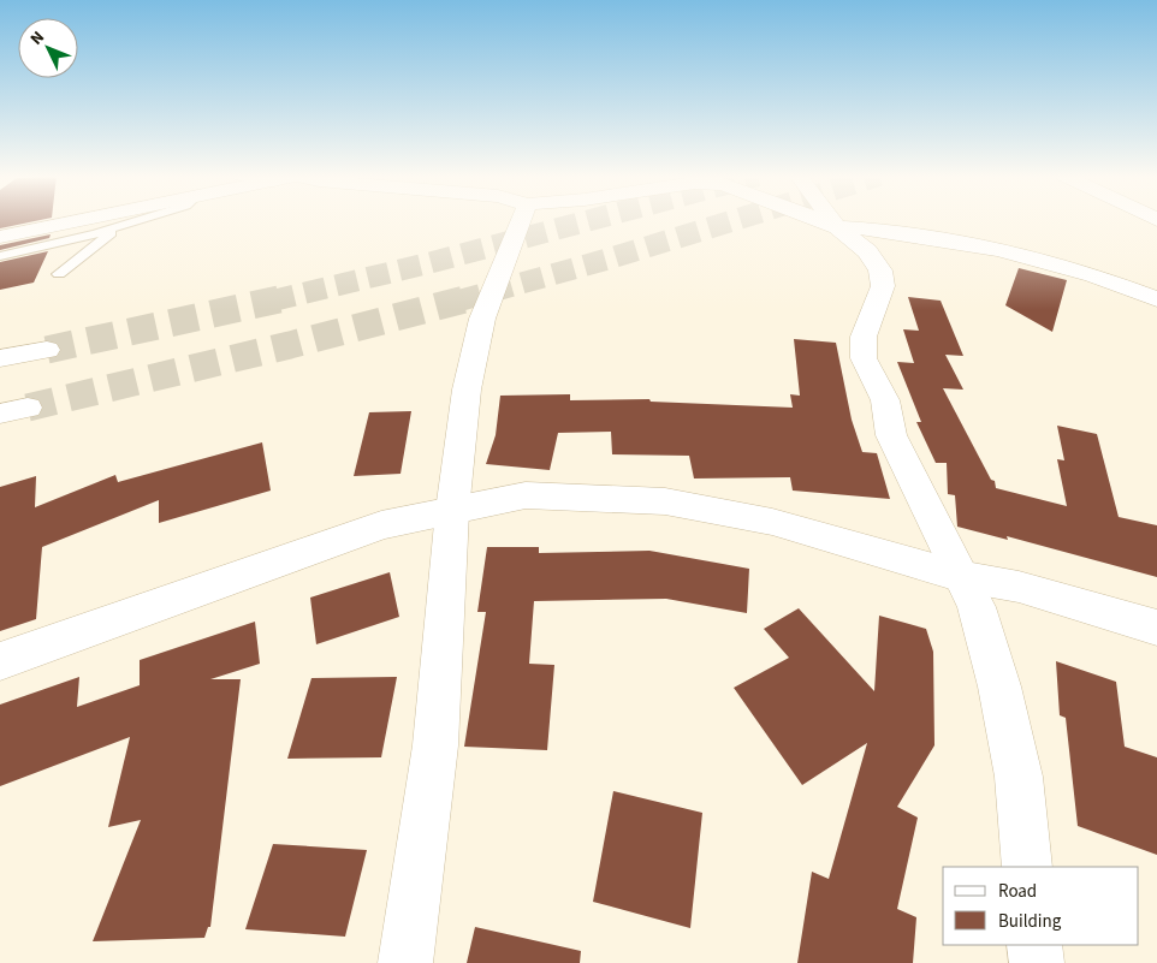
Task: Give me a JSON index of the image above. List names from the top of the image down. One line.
{"legend":["Road","Building"],"north":"top left"}
